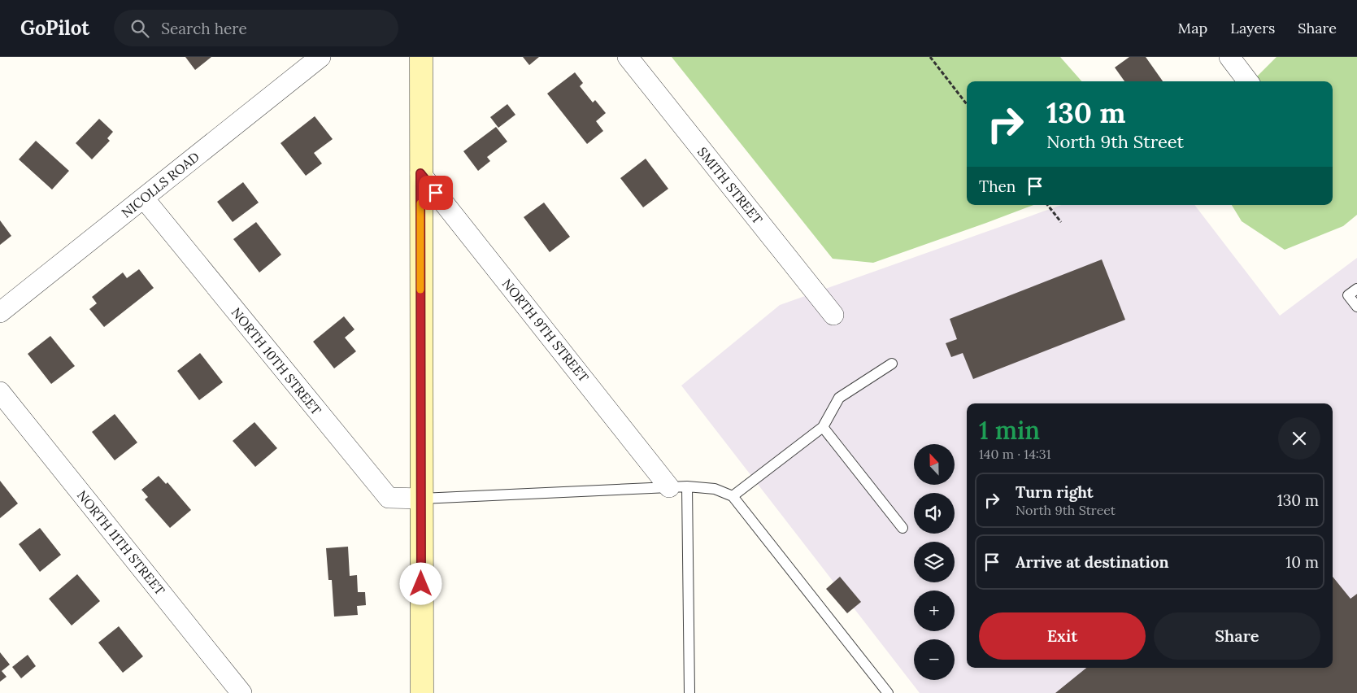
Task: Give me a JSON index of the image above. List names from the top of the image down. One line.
{"streets":{"street":["NICOLLS ROAD","SMITH STREET","NORTH 9TH STREET","NORTH 10TH STREET","NORTH 11TH STREET"]},"crossings":[["NICOLLS ROAD","NORTH 10TH STREET"]],"north":"top","page":{"header":"GoPilot","search":"Search here","nav":["Map","Layers","Share"],"turn":["130 m","North 9th Street"],"then":"Then","heading":["1 min","140 m · 14:31"],"map_buttons":["+","−"],"list":[{"name":"Turn right","note":"North 9th Street","value":"130 m"},{"name":"Arrive at destination","value":"10 m"}],"buttons":["Exit","Share"]}}
